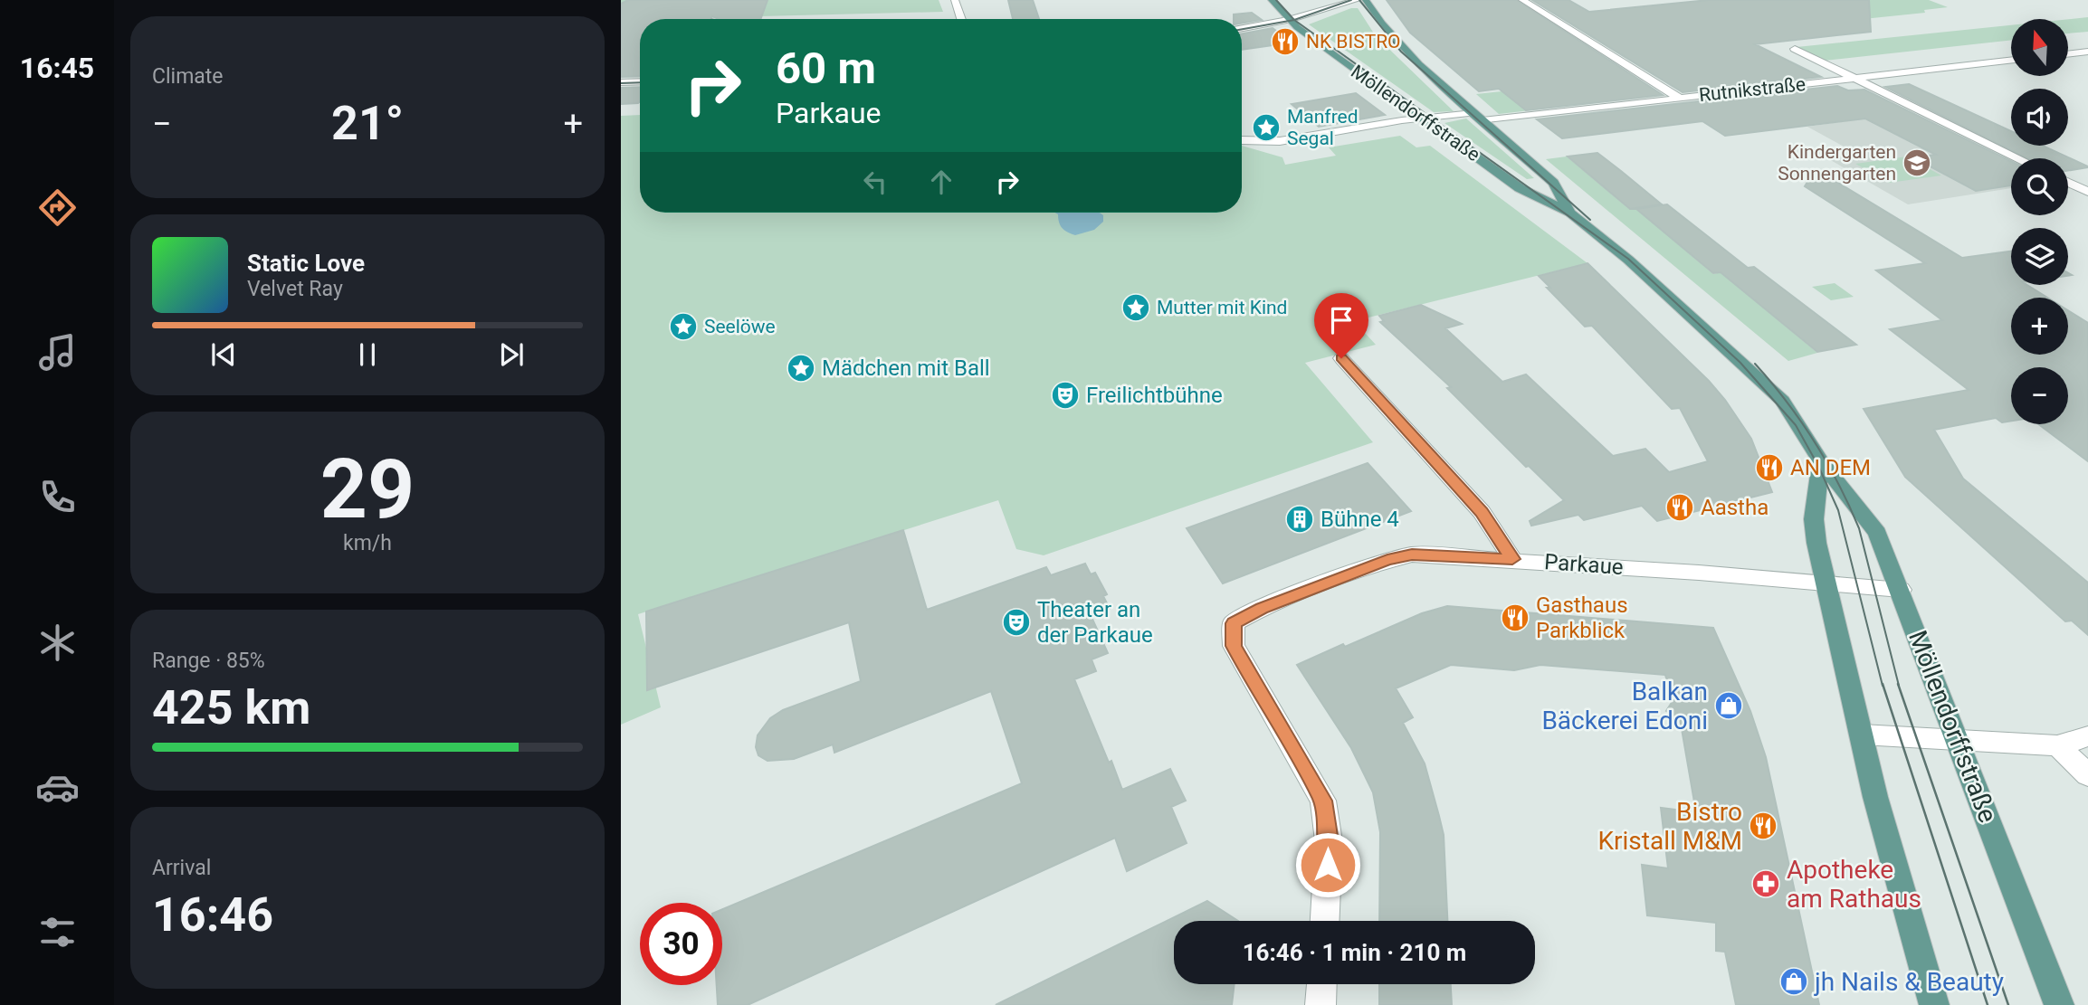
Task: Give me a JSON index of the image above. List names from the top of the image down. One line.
{"streets":{"main road":["Möllendorffstraße"],"street":["Rutnikstraße","Parkaue"]},"crossings":[["Rutnikstraße","Möllendorffstraße"],["Möllendorffstraße","Parkaue"]],"places":{"restaurant":["NK BISTRO","AN DEM","Aastha","Gasthaus Parkblick","Bistro Kristall M&M"],"place":["Manfred Segal","Mutter mit Kind","Seelöwe","Mädchen mit Ball"],"school or university":["Kindergarten Sonnengarten"],"theatre":["Freilichtbühne","Theater an der Parkaue"],"building":["Bühne 4"],"shop":["Balkan Bäckerei Edoni","jh Nails & Beauty"],"pharmacy":["Apotheke am Rathaus"]},"north":"top","page":{"tabs":"16:45","tile":["Climate",["29","km/h"],["Range · 85%","425 km"],["Arrival","16:46"]],"map_buttons":["+","−"],"turn":["60 m","Parkaue"],"heat":["−","21°","+"],"song":["Static Love","Velvet Ray"],"limit":"30","trip":"16:46 · 1 min · 210 m"}}
